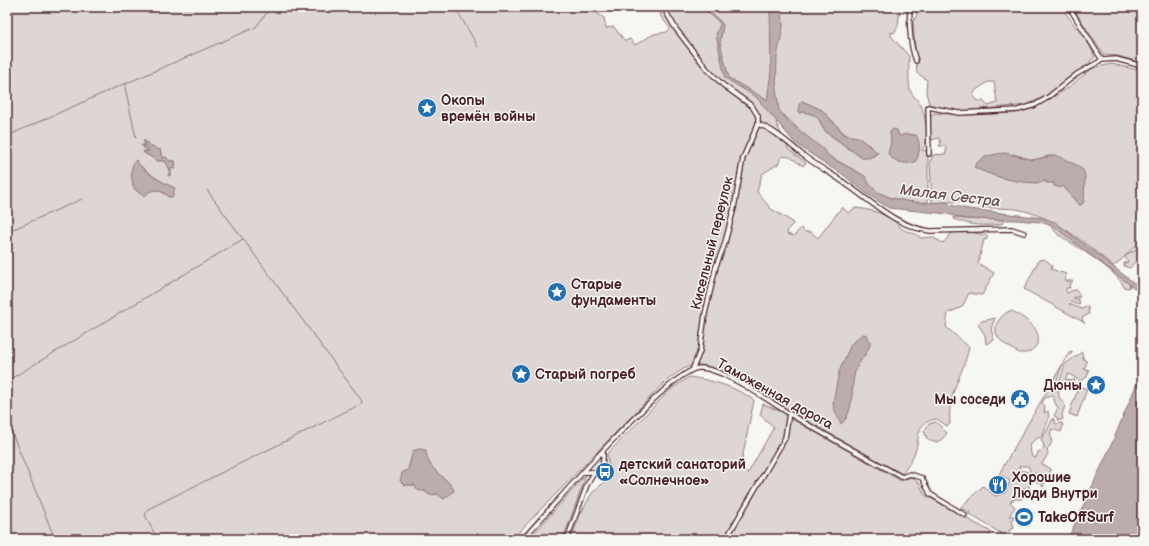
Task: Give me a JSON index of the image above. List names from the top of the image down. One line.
{"streets":{"street":["Кисельный переулок","Таможенная дорога"]},"crossings":[["Кисельный переулок","Таможенная дорога"]],"water":["Малая Сестра"],"places":{"place":["Окопы времён войны","Старые фундаменты","Старый погреб","Дюны"],"public building":["Мы соседи"],"bus stop":["детский санаторий «Солнечное»"],"restaurant":["Хорошие Люди Внутри"],"sports":["TakeOffSurf"]}}
